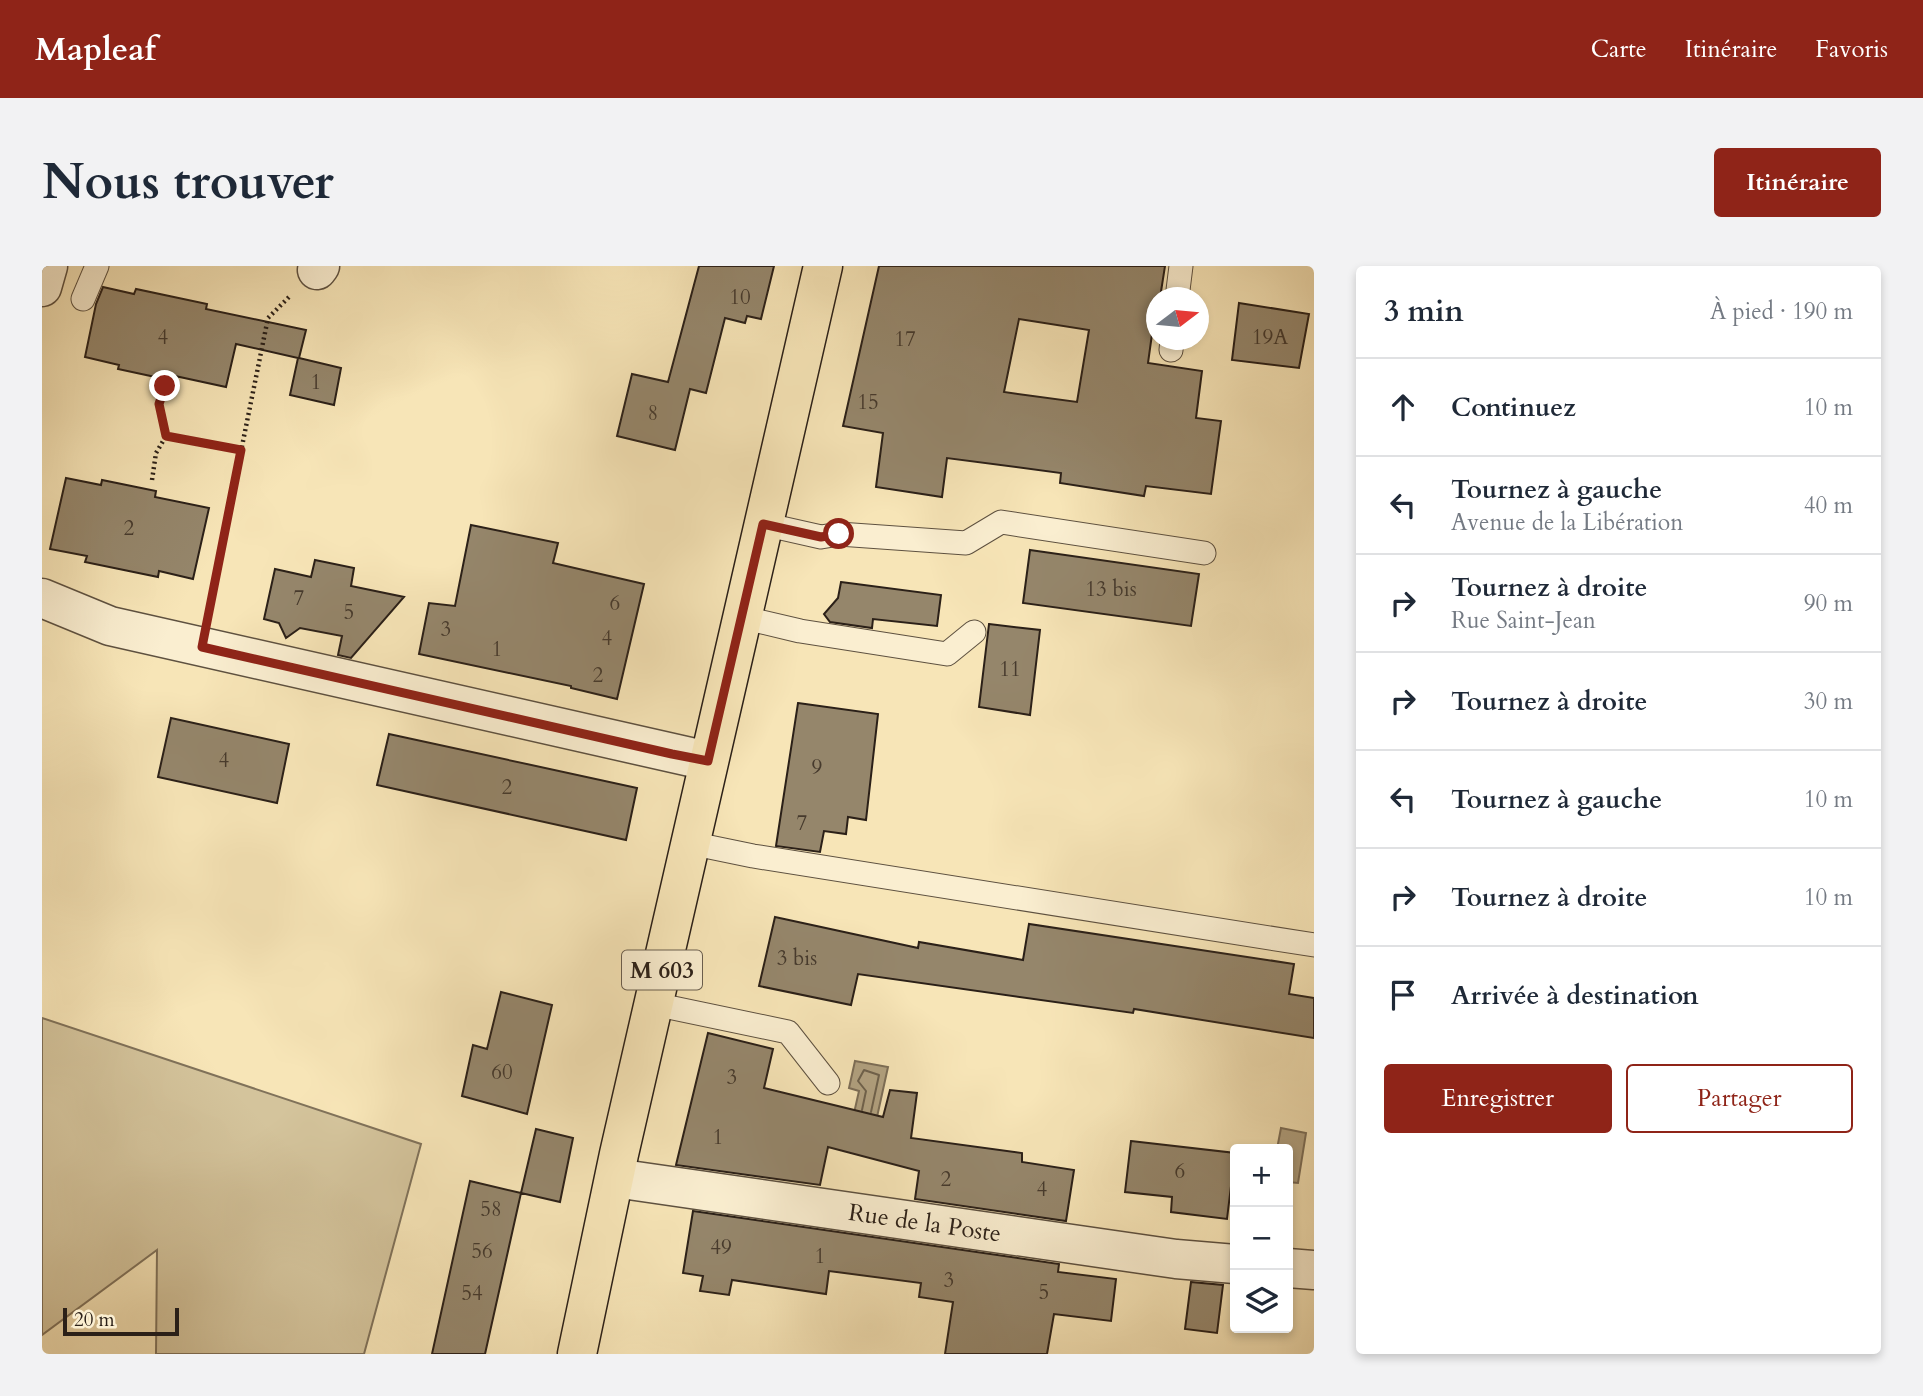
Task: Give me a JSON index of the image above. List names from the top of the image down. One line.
{"streets":{"main road":["M 603"],"street":["Rue de la Poste"]},"crossings":[["M 603","Rue de la Poste"]],"house_numbers":["10","4","19A","17","1","15","8","2","13 bis","7","6","5","3","4","1","11","2","4","9","2","7","3 bis","60","3","1","6","2","4","58","49","56","1","3","5","54"],"scale_bar":"20 m","north":"right","page":{"header":"Mapleaf","nav":["Carte","Itinéraire","Favoris"],"buttons":["Itinéraire",["Enregistrer","Partager"]],"title":"Nous trouver","heading":["3 min","À pied · 190 m"],"list":[["Continuez","10 m"],["Tournez à gauche","Avenue de la Libération","40 m"],["Tournez à droite","Rue Saint-Jean","90 m"],["Tournez à droite","30 m"],["Tournez à gauche","10 m"],["Tournez à droite","10 m"],"Arrivée à destination"],"map_buttons":["+","−"],"scale":"20 m"}}
